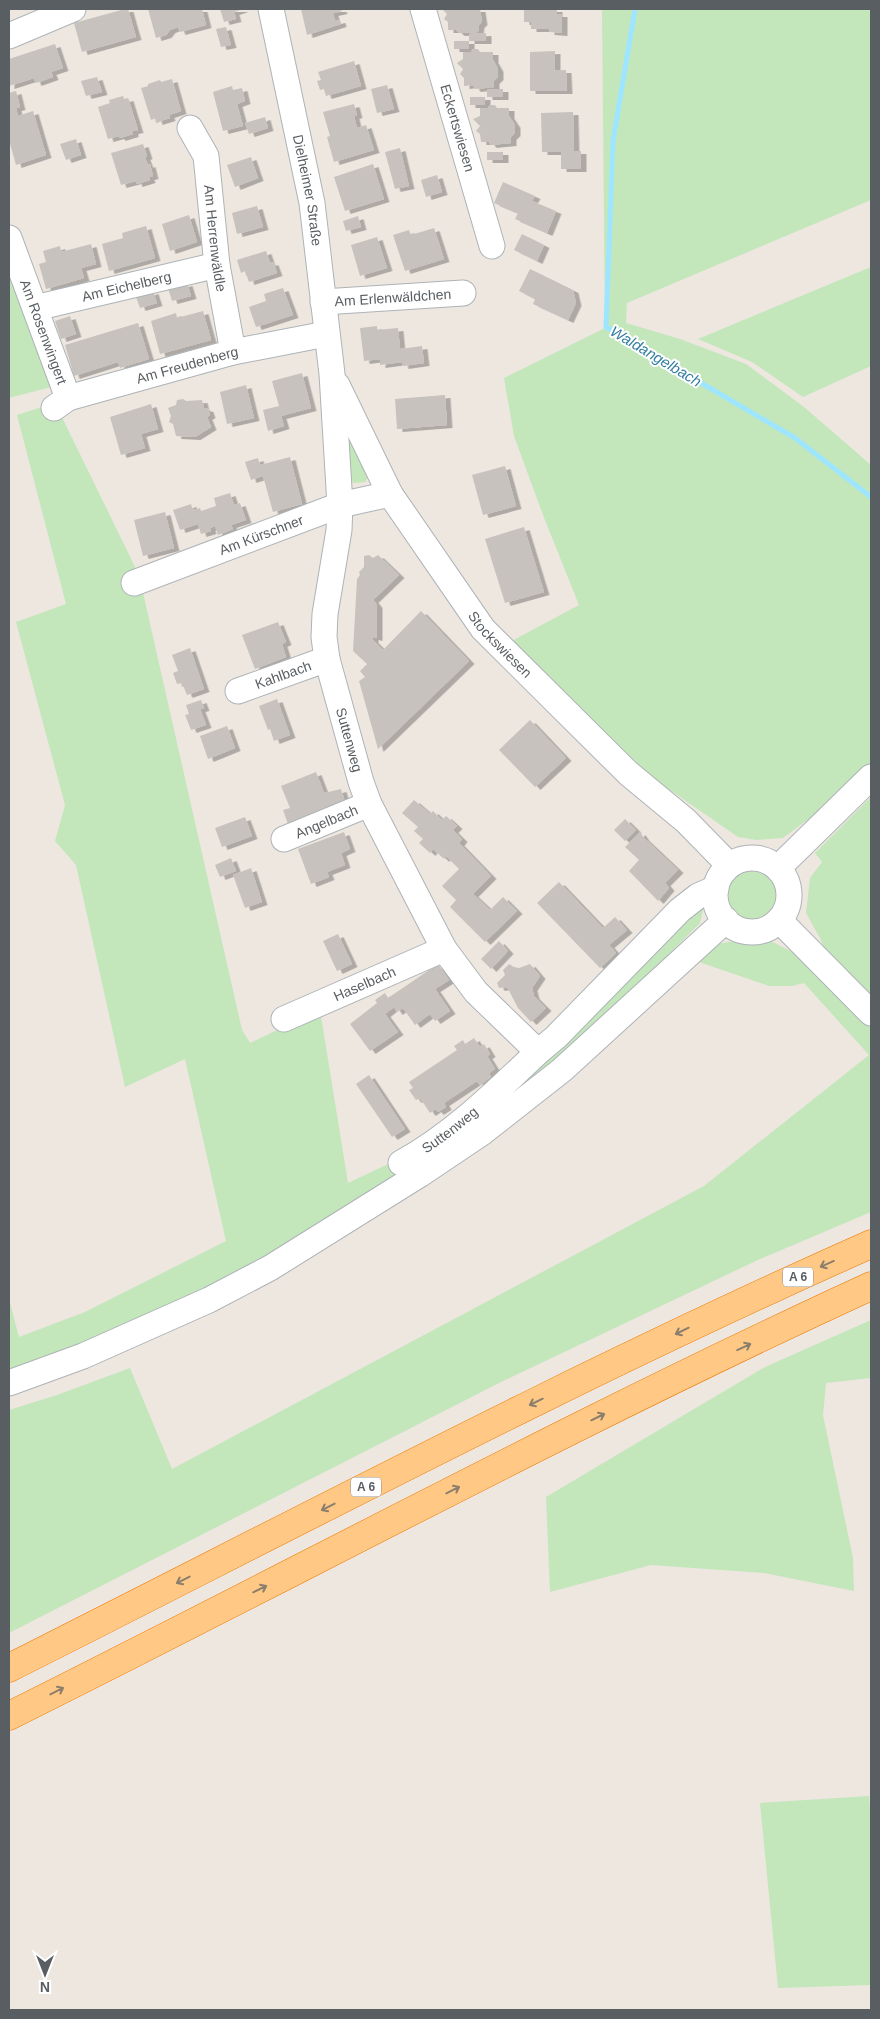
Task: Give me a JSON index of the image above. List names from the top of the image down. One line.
{"streets":{"highway":["A 6"],"street":["Eckertswiesen","Dielheimer Straße","Am Herrenwäldle","Am Eichelberg","Am Erlenwäldchen","Am Rosenwingert","Am Freudenberg","Am Kürschner","Stockswiesen","Kahlbach","Suttenweg","Angelbach","Haselbach"]},"crossings":[["Dielheimer Straße","Am Erlenwäldchen"],["Dielheimer Straße","Am Freudenberg"],["Dielheimer Straße","Stockswiesen"],["Dielheimer Straße","Suttenweg"],["Am Herrenwäldle","Am Eichelberg"],["Am Herrenwäldle","Am Freudenberg"],["Am Eichelberg","Am Rosenwingert"],["Am Rosenwingert","Am Freudenberg"],["Am Kürschner","Stockswiesen"],["Am Kürschner","Suttenweg"],["Stockswiesen","Suttenweg"],["Kahlbach","Suttenweg"],["Suttenweg","Angelbach"],["Suttenweg","Haselbach"]],"water":["Waldangelbach"],"north":"bottom"}
